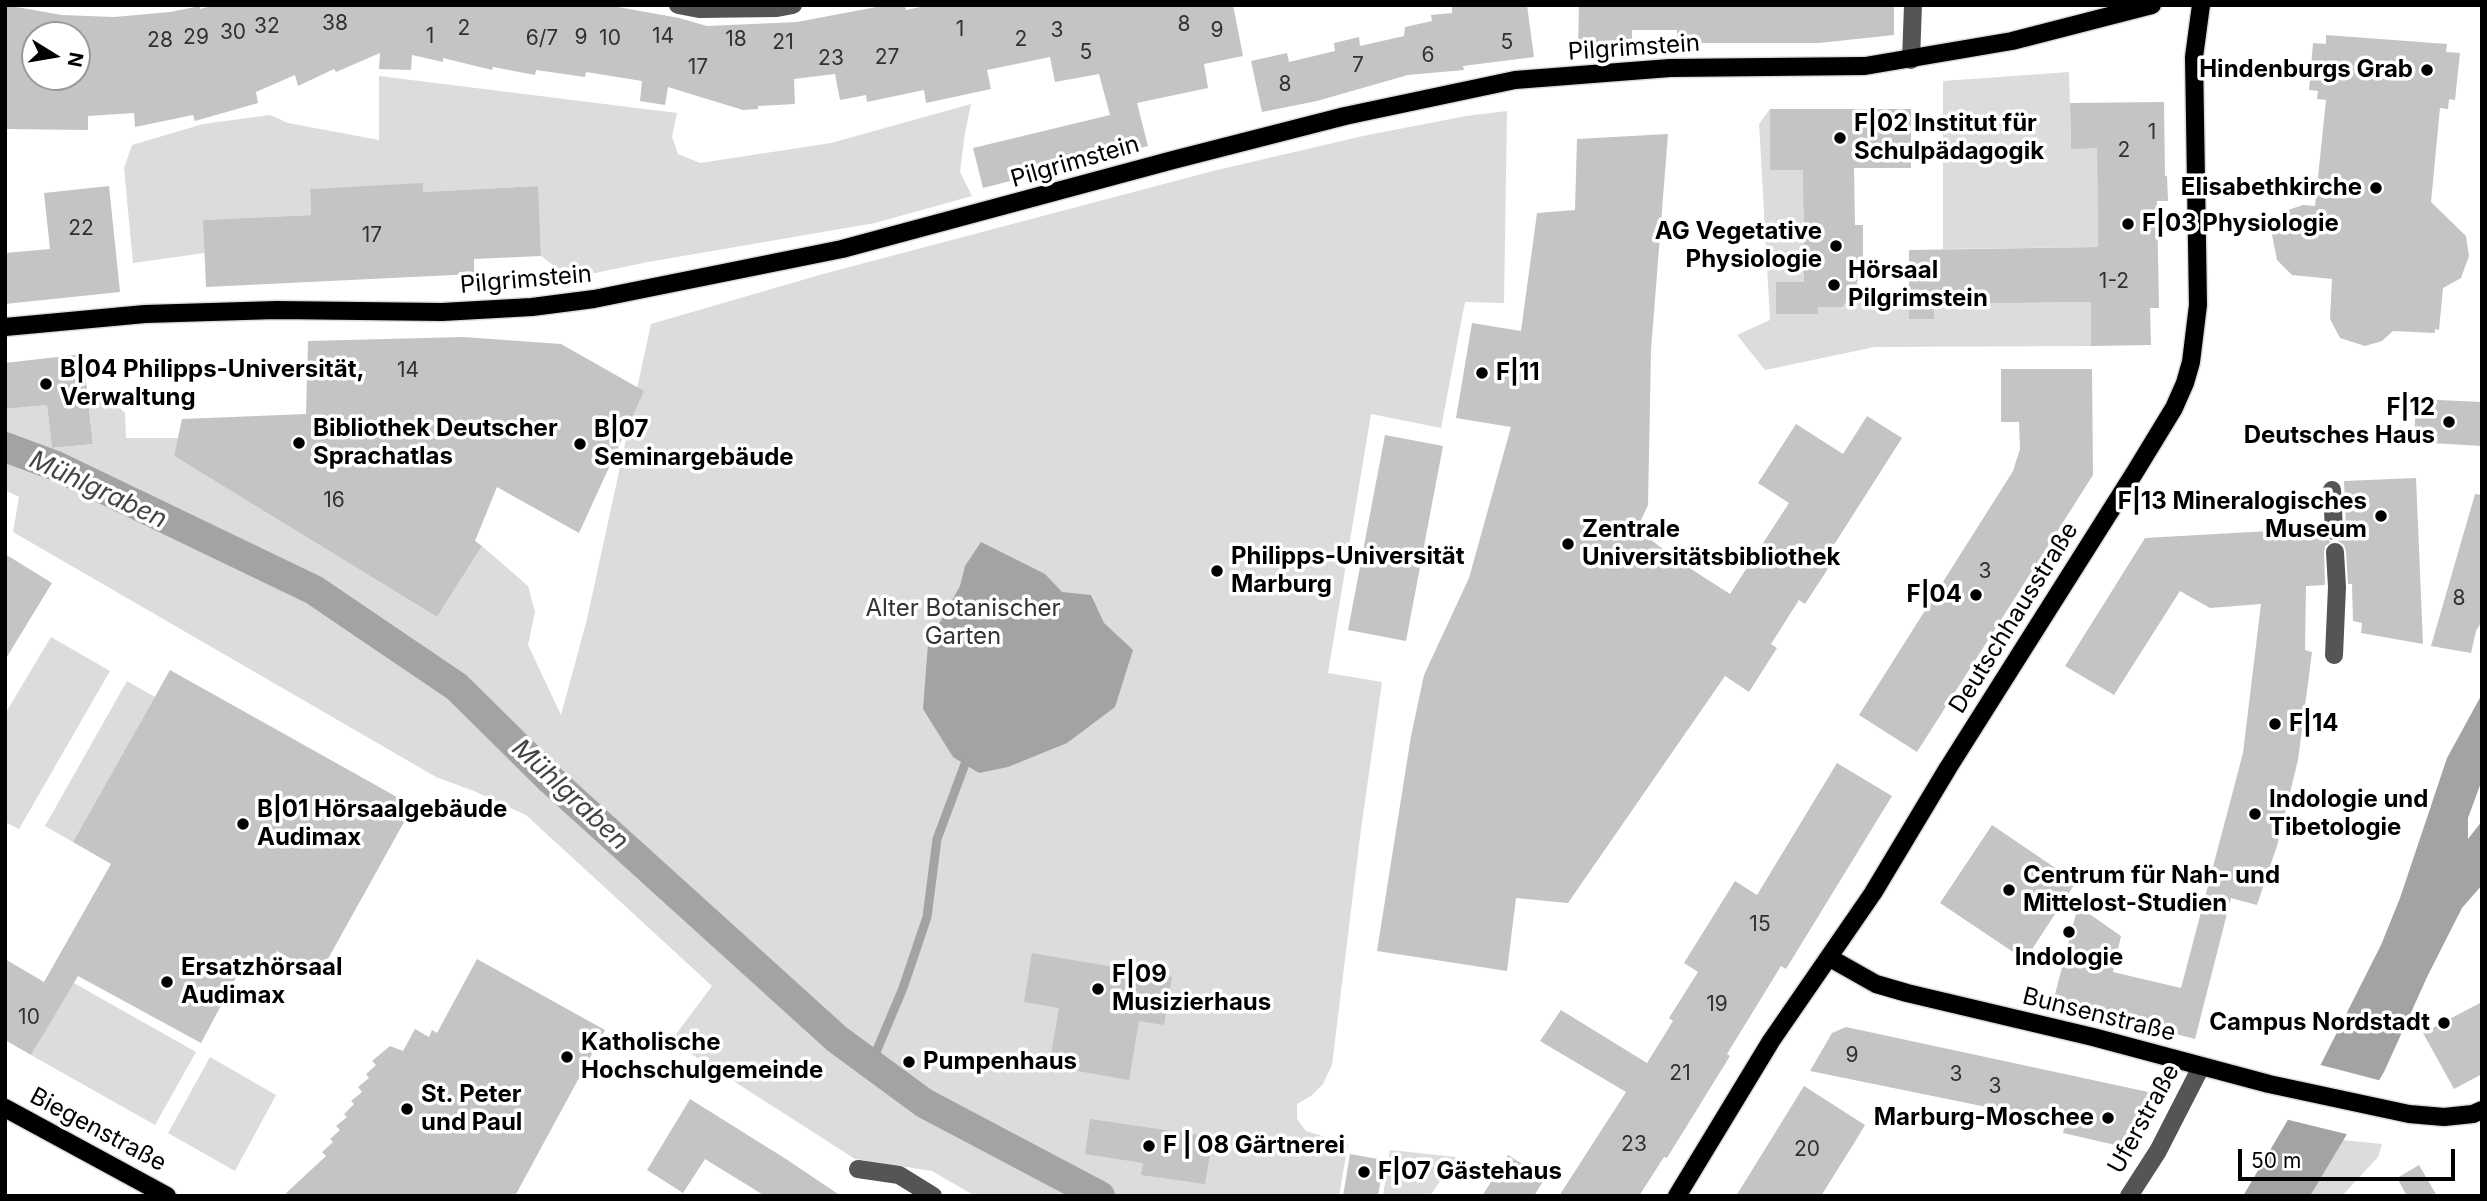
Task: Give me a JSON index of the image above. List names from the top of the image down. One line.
{"streets":{"main road":["Pilgrimstein","Deutschhausstraße","Bunsenstraße","Biegenstraße"],"street":["Uferstraße"]},"crossings":[["Deutschhausstraße","Bunsenstraße"],["Bunsenstraße","Uferstraße"]],"water":["Mühlgraben"],"parks":["Alter Botanischer Garten"],"places":["Hindenburgs Grab","F|02 Institut für Schulpädagogik","Elisabethkirche","F|03 Physiologie","AG Vegetative Physiologie","Hörsaal Pilgrimstein","F|11","B|04 Philipps-Universität, Verwaltung","F|12 Deutsches Haus","Bibliothek Deutscher Sprachatlas","B|07 Seminargebäude","F|13 Mineralogisches Museum","Zentrale Universitätsbibliothek","Philipps-Universität Marburg","F|04","F|14","Indologie und Tibetologie","B|01 Hörsaalgebäude Audimax","Centrum für Nah- und Mittelost-Studien","Indologie","Ersatzhörsaal Audimax","F|09 Musizierhaus","Campus Nordstadt","Katholische Hochschulgemeinde","Pumpenhaus","St. Peter und Paul","Marburg-Moschee","F | 08 Gärtnerei","F|07 Gästehaus"],"house_numbers":["38","8","32","2","1","3","9","30","1","14","29","9","6/7","10","18","2","28","21","5","5","6","27","23","7","17","8","1","2","22","17","1-2","14","16","3","8","15","19","10","9","21","3","3","23","20"],"scale_bar":"50 m","north":"right"}
